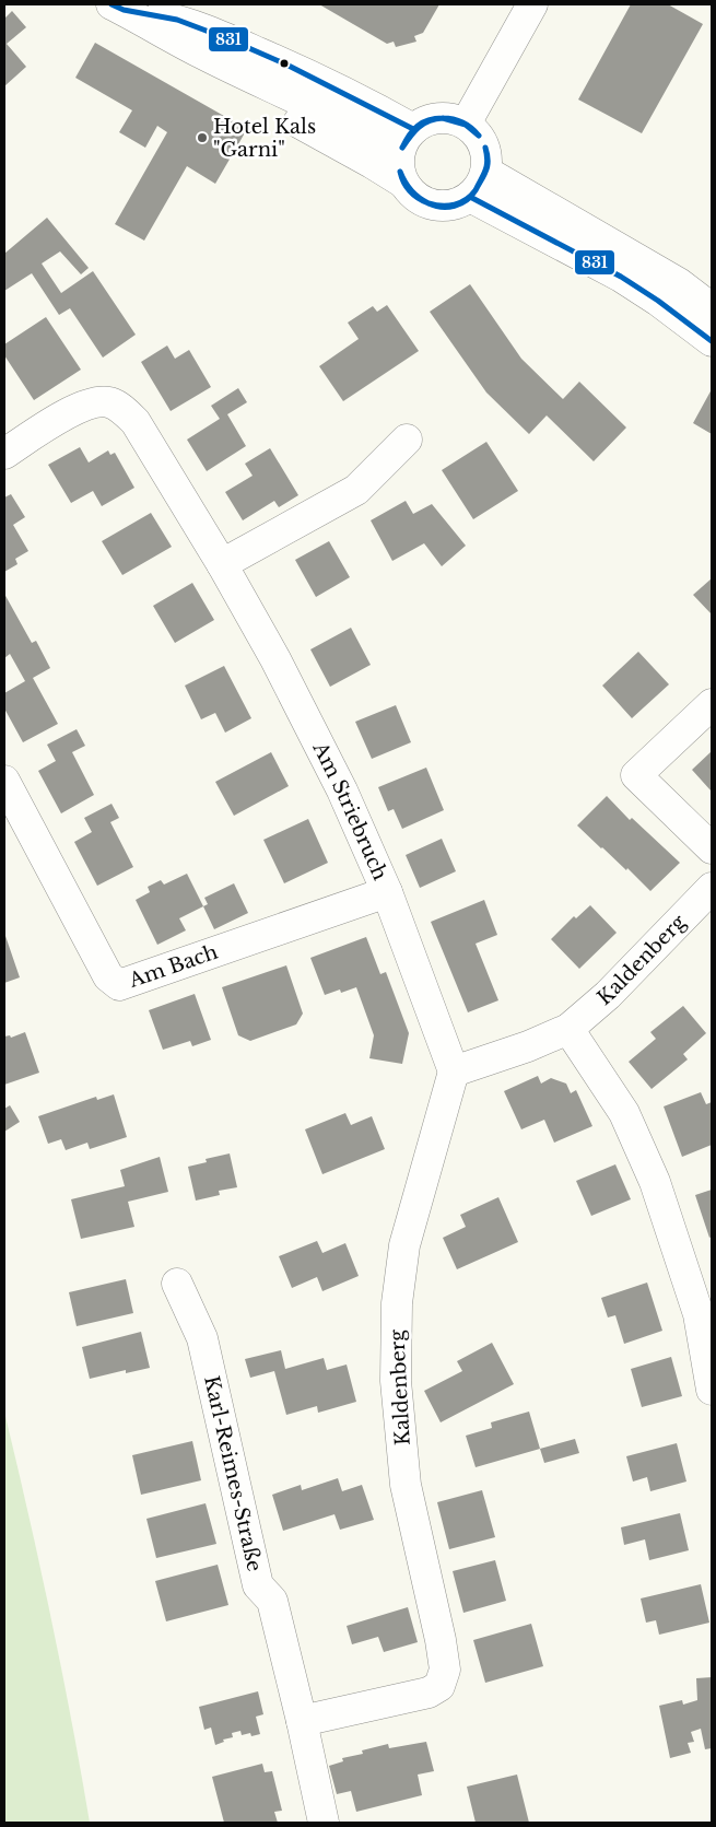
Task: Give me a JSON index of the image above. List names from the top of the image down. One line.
{"streets":{"street":["Am Striebruch","Kaldenberg","Am Bach","Karl-Reimes-Straße"]},"crossings":[["Am Striebruch","Kaldenberg"],["Am Striebruch","Am Bach"],["Kaldenberg","Karl-Reimes-Straße"]],"places":["Hotel Kals \"Garni\""],"lines":["transit line 831"]}
